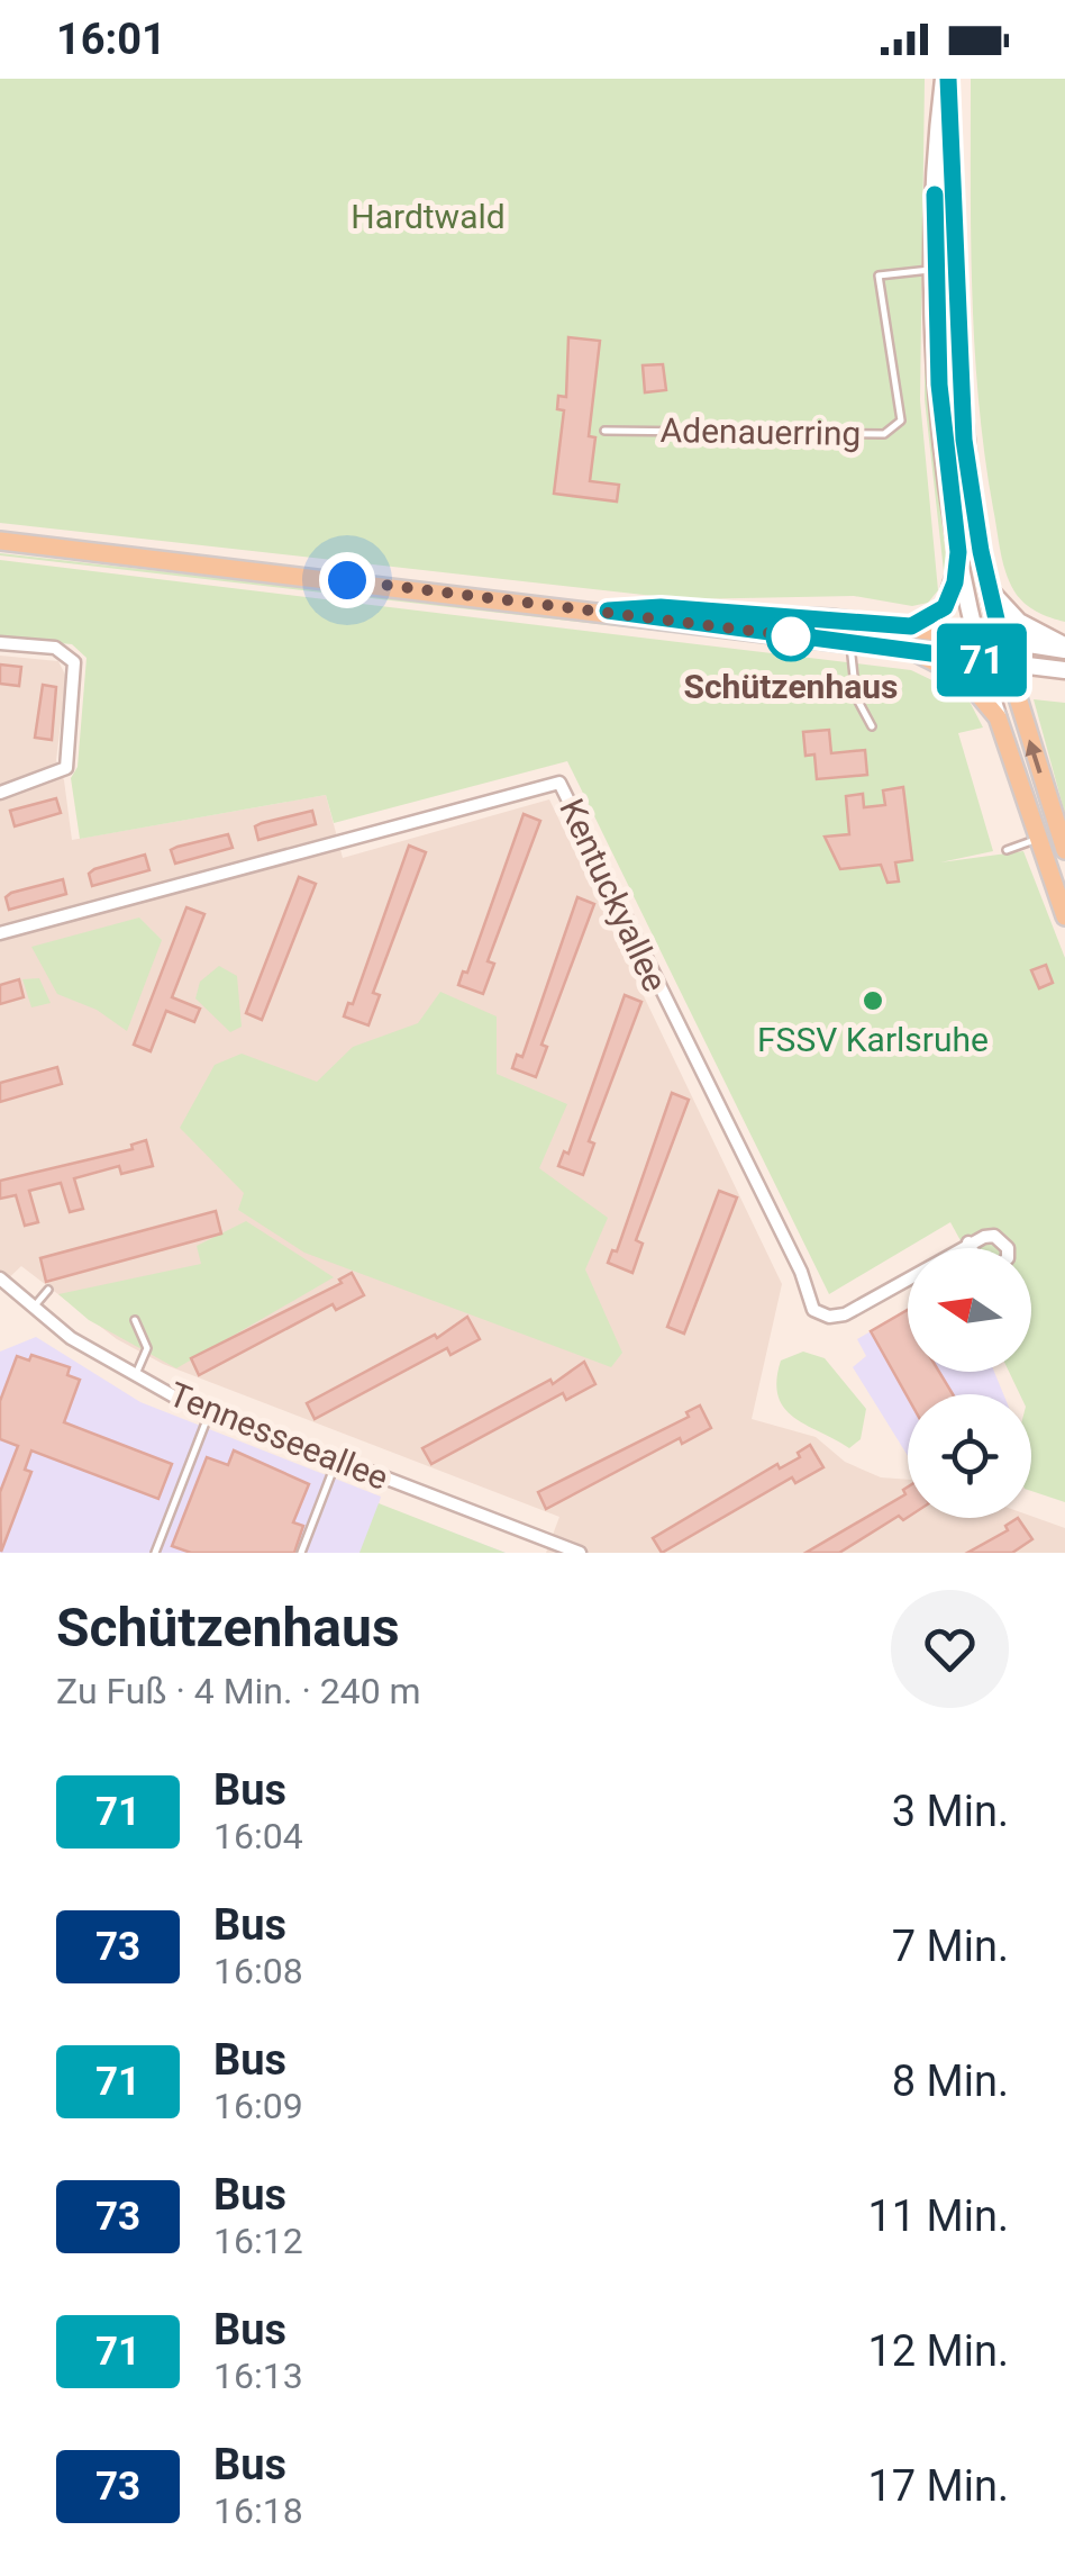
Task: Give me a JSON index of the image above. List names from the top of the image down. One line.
{"streets":{"street":["Kentuckyallee","Tennesseeallee"],"lane":["Adenauerring"]},"parks":["Hardtwald"],"places":["Schützenhaus","FSSV Karlsruhe"],"lines":["bus line 71"],"north":"left","page":{"status":"16:01","on_map":"71","heading":["Schützenhaus","Zu Fuß · 4 Min. · 240 m"],"list":[{"mark":"71","name":"Bus","note":"16:04","value":"3 Min."},{"mark":"73","name":"Bus","note":"16:08","value":"7 Min."},{"mark":"71","name":"Bus","note":"16:09","value":"8 Min."},{"mark":"73","name":"Bus","note":"16:12","value":"11 Min."},{"mark":"71","name":"Bus","note":"16:13","value":"12 Min."},{"mark":"73","name":"Bus","note":"16:18","value":"17 Min."}]}}
